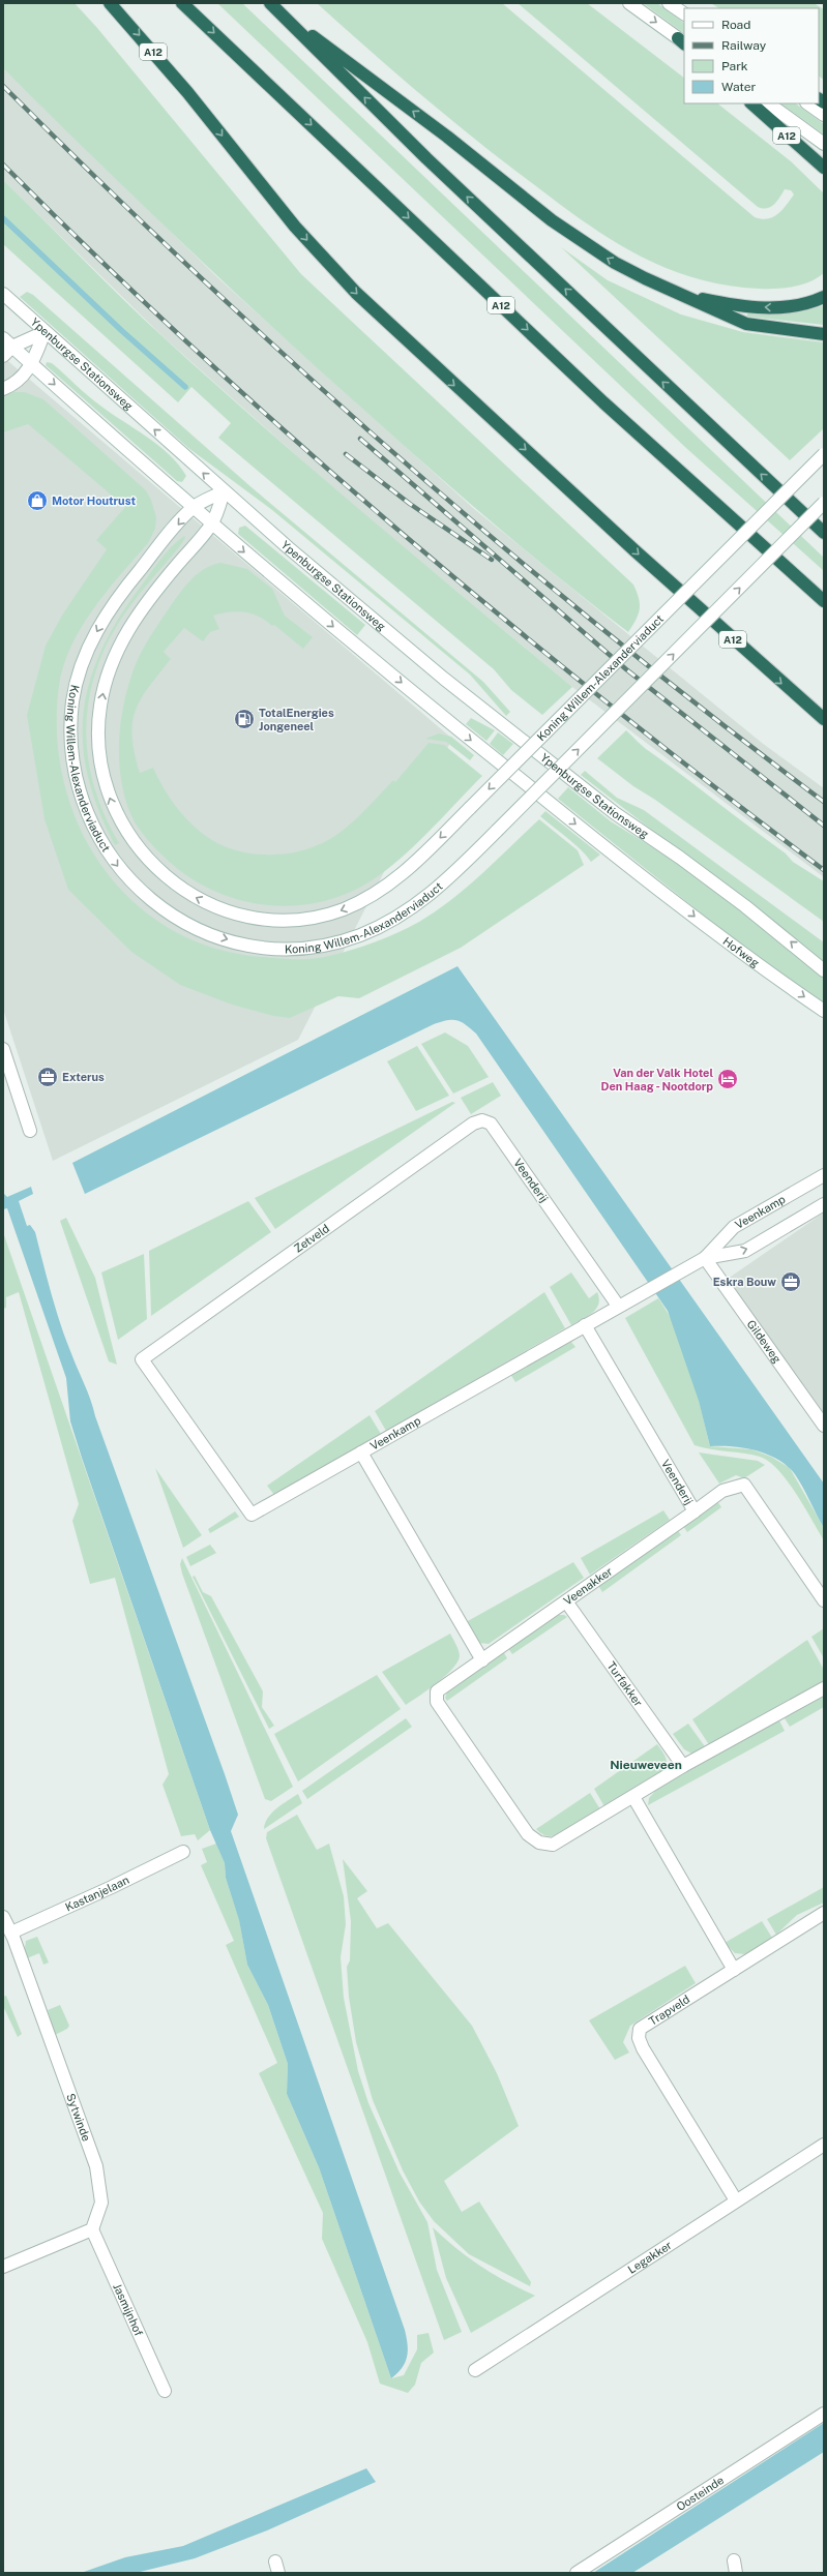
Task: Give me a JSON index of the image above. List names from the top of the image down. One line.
{"streets":{"highway":["A12"],"street":["Ypenburgse Stationsweg","Koning Willem-Alexanderviaduct","Hofweg","Veenderij","Veenkamp","Zetveld","Gildeweg","Veenakker","Turfakker","Kastanjelaan","Trapveld","Sytwinde","Legakker","Jasmijnhof","Oosteinde"]},"crossings":[["A12","Koning Willem-Alexanderviaduct"],["Ypenburgse Stationsweg","Koning Willem-Alexanderviaduct"],["Koning Willem-Alexanderviaduct","Hofweg"],["Veenderij","Veenkamp"],["Veenderij","Zetveld"],["Veenderij","Veenakker"],["Veenkamp","Zetveld"],["Veenkamp","Gildeweg"],["Veenakker","Turfakker"],["Kastanjelaan","Sytwinde"],["Trapveld","Legakker"],["Sytwinde","Jasmijnhof"]],"one_way":["Ypenburgse Stationsweg","Hofweg"],"districts":["Nieuweveen"],"places":{"shop":["Motor Houtrust"],"fuel station":["TotalEnergies Jongeneel"],"office":["Exterus","Eskra Bouw"],"hotel":["Van der Valk Hotel Den Haag - Nootdorp"]},"legend":["Road","Railway","Park","Water"]}
